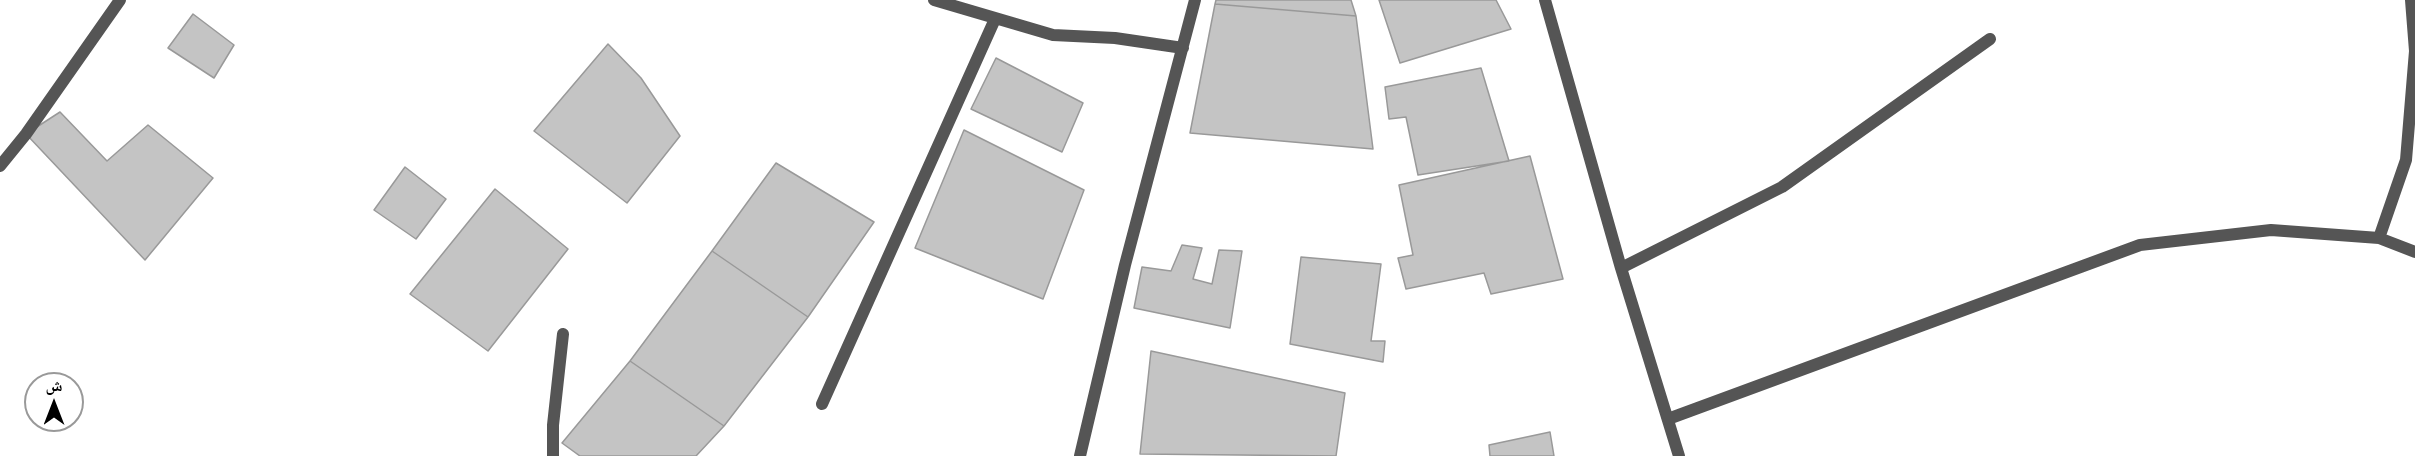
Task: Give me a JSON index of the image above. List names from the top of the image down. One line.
{"north":"top"}
